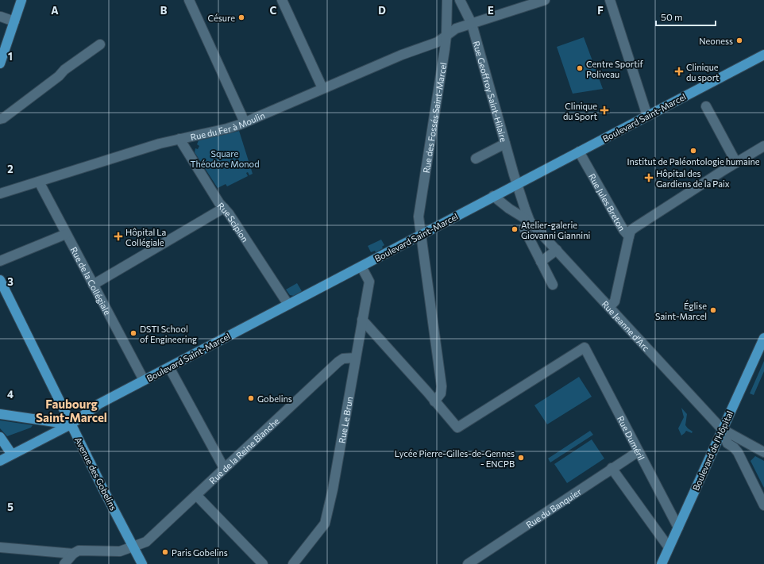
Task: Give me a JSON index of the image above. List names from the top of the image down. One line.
{"streets":{"main road":["Boulevard Saint-Marcel","Boulevard de l'Hôpital","Avenue des Gobelins"],"street":["Rue Geoffroy Saint-Hilaire","Rue des Fossés Saint-Marcel","Rue du Fer à Moulin","Rue Jules Breton","Rue Scipion","Rue de la Collégiale","Rue Jeanne d'Arc","Rue Le Brun","Rue Duméril","Rue de la Reine Blanche","Rue du Banquier"]},"crossings":[["Rue Geoffroy Saint-Hilaire","Boulevard Saint-Marcel"],["Rue Geoffroy Saint-Hilaire","Rue du Fer à Moulin"],["Rue Geoffroy Saint-Hilaire","Rue Jeanne d'Arc"],["Rue des Fossés Saint-Marcel","Boulevard Saint-Marcel"],["Rue des Fossés Saint-Marcel","Rue du Fer à Moulin"],["Rue des Fossés Saint-Marcel","Rue Duméril"],["Boulevard Saint-Marcel","Rue Jules Breton"],["Boulevard Saint-Marcel","Rue Scipion"],["Boulevard Saint-Marcel","Rue de la Collégiale"],["Boulevard Saint-Marcel","Rue Jeanne d'Arc"],["Boulevard Saint-Marcel","Rue Le Brun"],["Boulevard Saint-Marcel","Avenue des Gobelins"],["Rue du Fer à Moulin","Rue Scipion"],["Rue du Fer à Moulin","Rue de la Collégiale"],["Rue Jules Breton","Rue Jeanne d'Arc"],["Rue Jeanne d'Arc","Boulevard de l'Hôpital"],["Rue Le Brun","Rue de la Reine Blanche"],["Rue Duméril","Boulevard de l'Hôpital"],["Rue Duméril","Rue du Banquier"],["Rue de la Reine Blanche","Avenue des Gobelins"]],"districts":["Faubourg Saint-Marcel"],"parks":["Square Théodore Monod"],"places":{"other":["Césure","Neoness","Centre Sportif Poliveau","Institut de Paléontologie humaine","Atelier-galerie Giovanni Giannini","Église Saint-Marcel","DSTI School of Engineering","Gobelins","Lycée Pierre-Gilles-de-Gennes - ENCPB","Paris Gobelins"],"health":["Clinique du sport","Clinique du Sport","Hôpital des Gardiens de la Paix","Hôpital La Collégiale"]},"scale_bar":"50 m","grid":{"columns":["A","B","C","D","E","F"],"rows":["1","2","3","4","5"]}}
